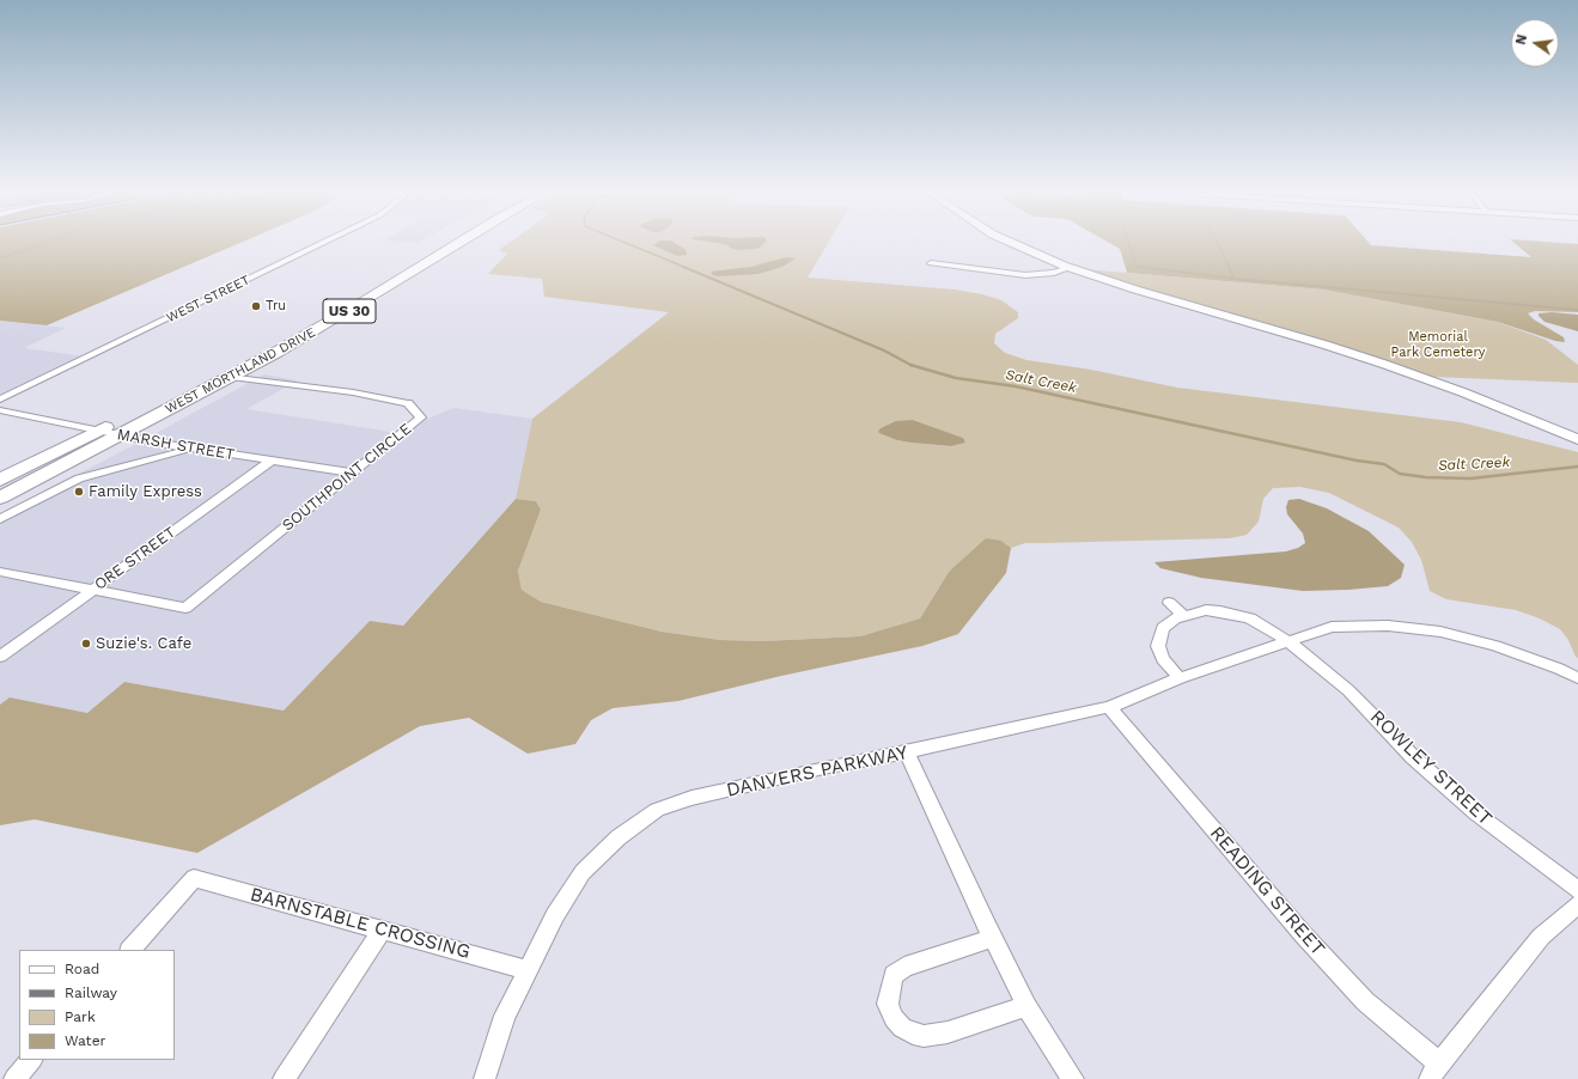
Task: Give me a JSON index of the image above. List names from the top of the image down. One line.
{"streets":{"highway":["US 30","WEST MORTHLAND DRIVE"],"street":["WEST STREET","MARSH STREET","SOUTHPOINT CIRCLE","ORE STREET","ROWLEY STREET","DANVERS PARKWAY","READING STREET","BARNSTABLE CROSSING"]},"crossings":[["WEST MORTHLAND DRIVE","MARSH STREET"],["WEST MORTHLAND DRIVE","SOUTHPOINT CIRCLE"],["MARSH STREET","SOUTHPOINT CIRCLE"],["MARSH STREET","ORE STREET"],["SOUTHPOINT CIRCLE","ORE STREET"],["ROWLEY STREET","DANVERS PARKWAY"],["DANVERS PARKWAY","READING STREET"],["DANVERS PARKWAY","BARNSTABLE CROSSING"]],"water":["Salt Creek"],"parks":["Memorial Park Cemetery"],"places":["Tru","Family Express","Suzie's. Cafe"],"legend":["Road","Railway","Park","Water"],"north":"left"}
